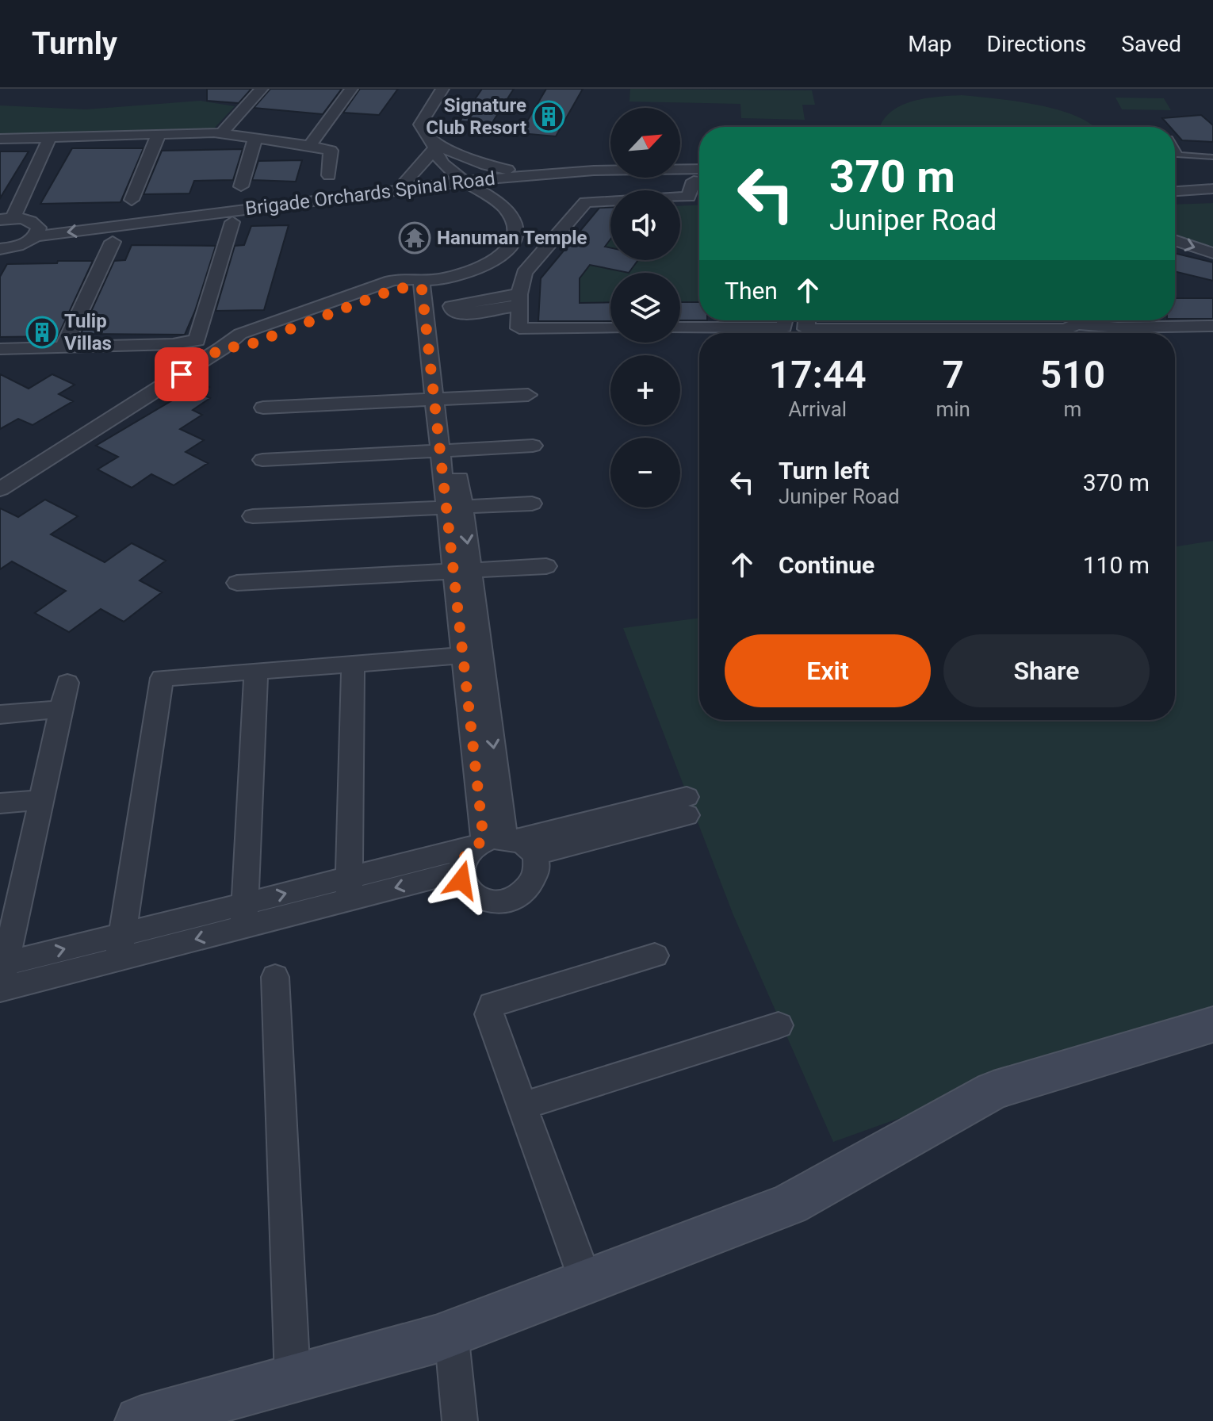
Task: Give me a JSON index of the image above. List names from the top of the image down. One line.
{"streets":{"street":["Brigade Orchards Spinal Road"]},"places":{"building":["Signature Club Resort","Tulip Villas"],"temple":["Hanuman Temple"]},"north":"top right","page":{"header":"Turnly","nav":["Map","Directions","Saved"],"map_buttons":["+","−"],"turn":["370 m","Juniper Road"],"then":"Then","eta":["17:44","Arrival","7","min","510","m"],"list":[{"name":"Turn left","note":"Juniper Road","value":"370 m"},{"name":"Continue","value":"110 m"}],"buttons":["Exit","Share"]}}
